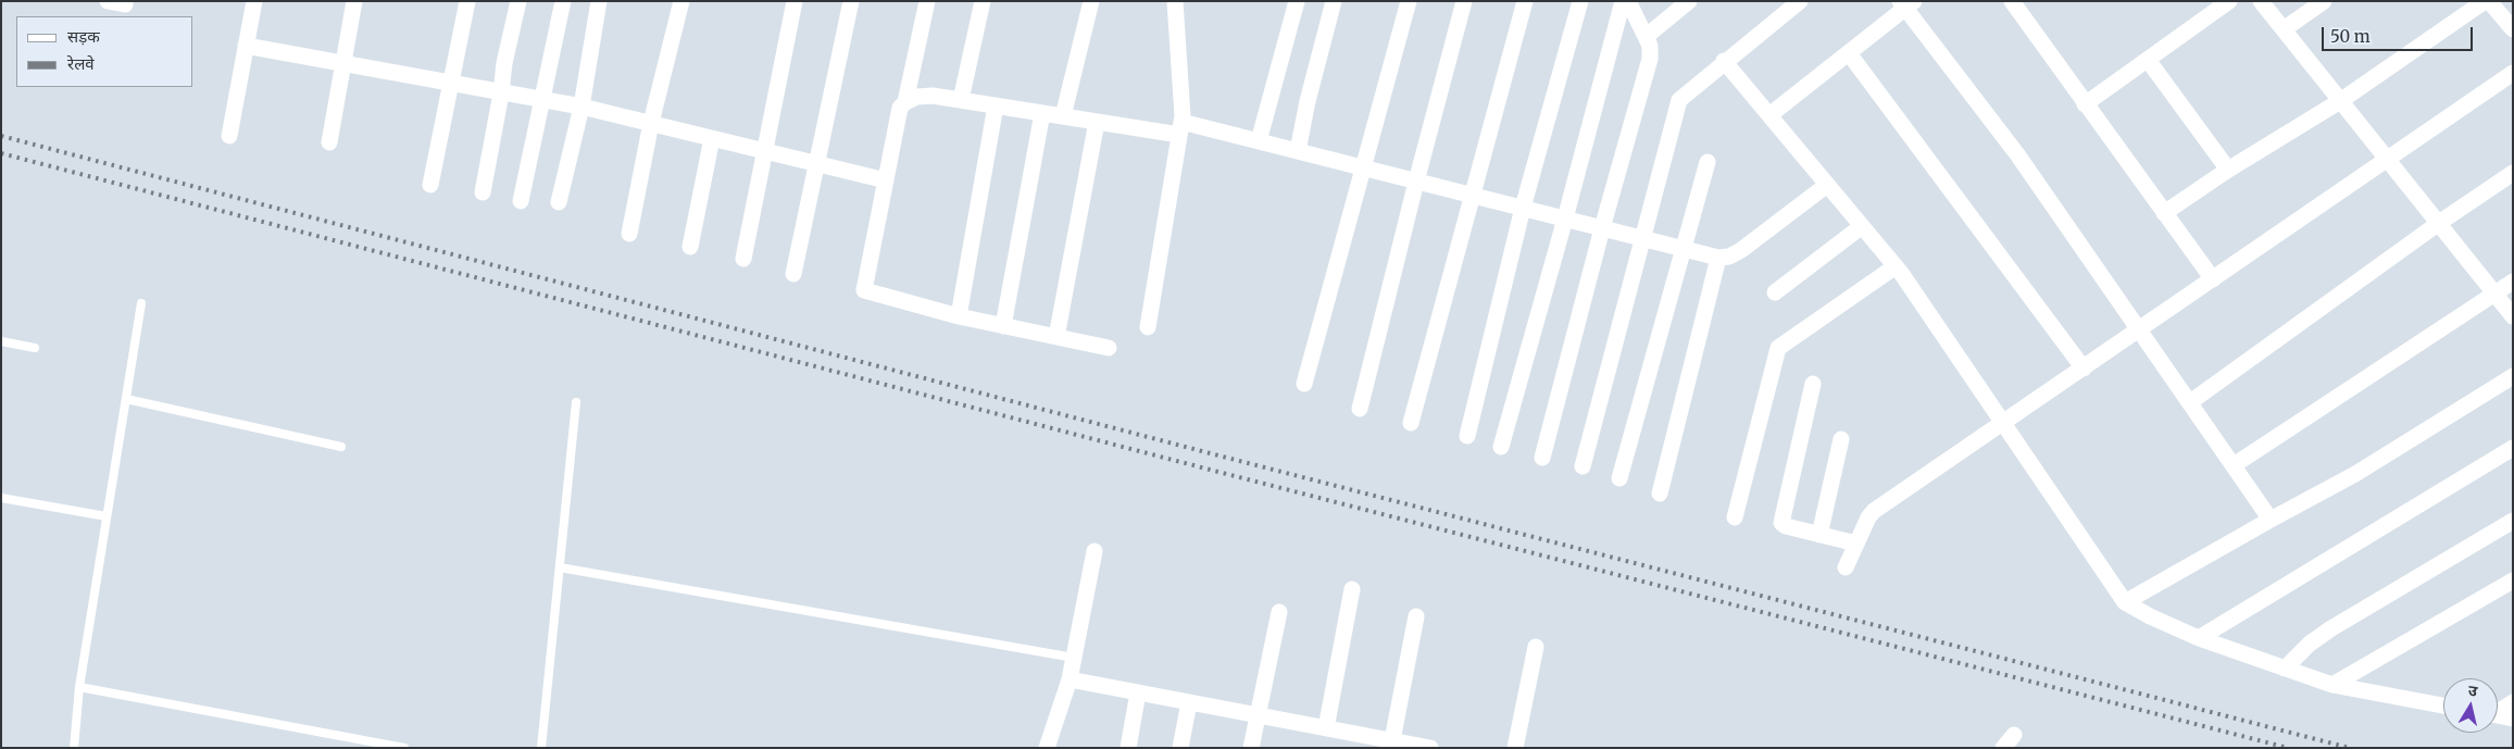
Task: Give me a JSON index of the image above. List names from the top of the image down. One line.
{"legend":["सड़क","रेलवे"],"scale_bar":"50 m","north":"top"}
